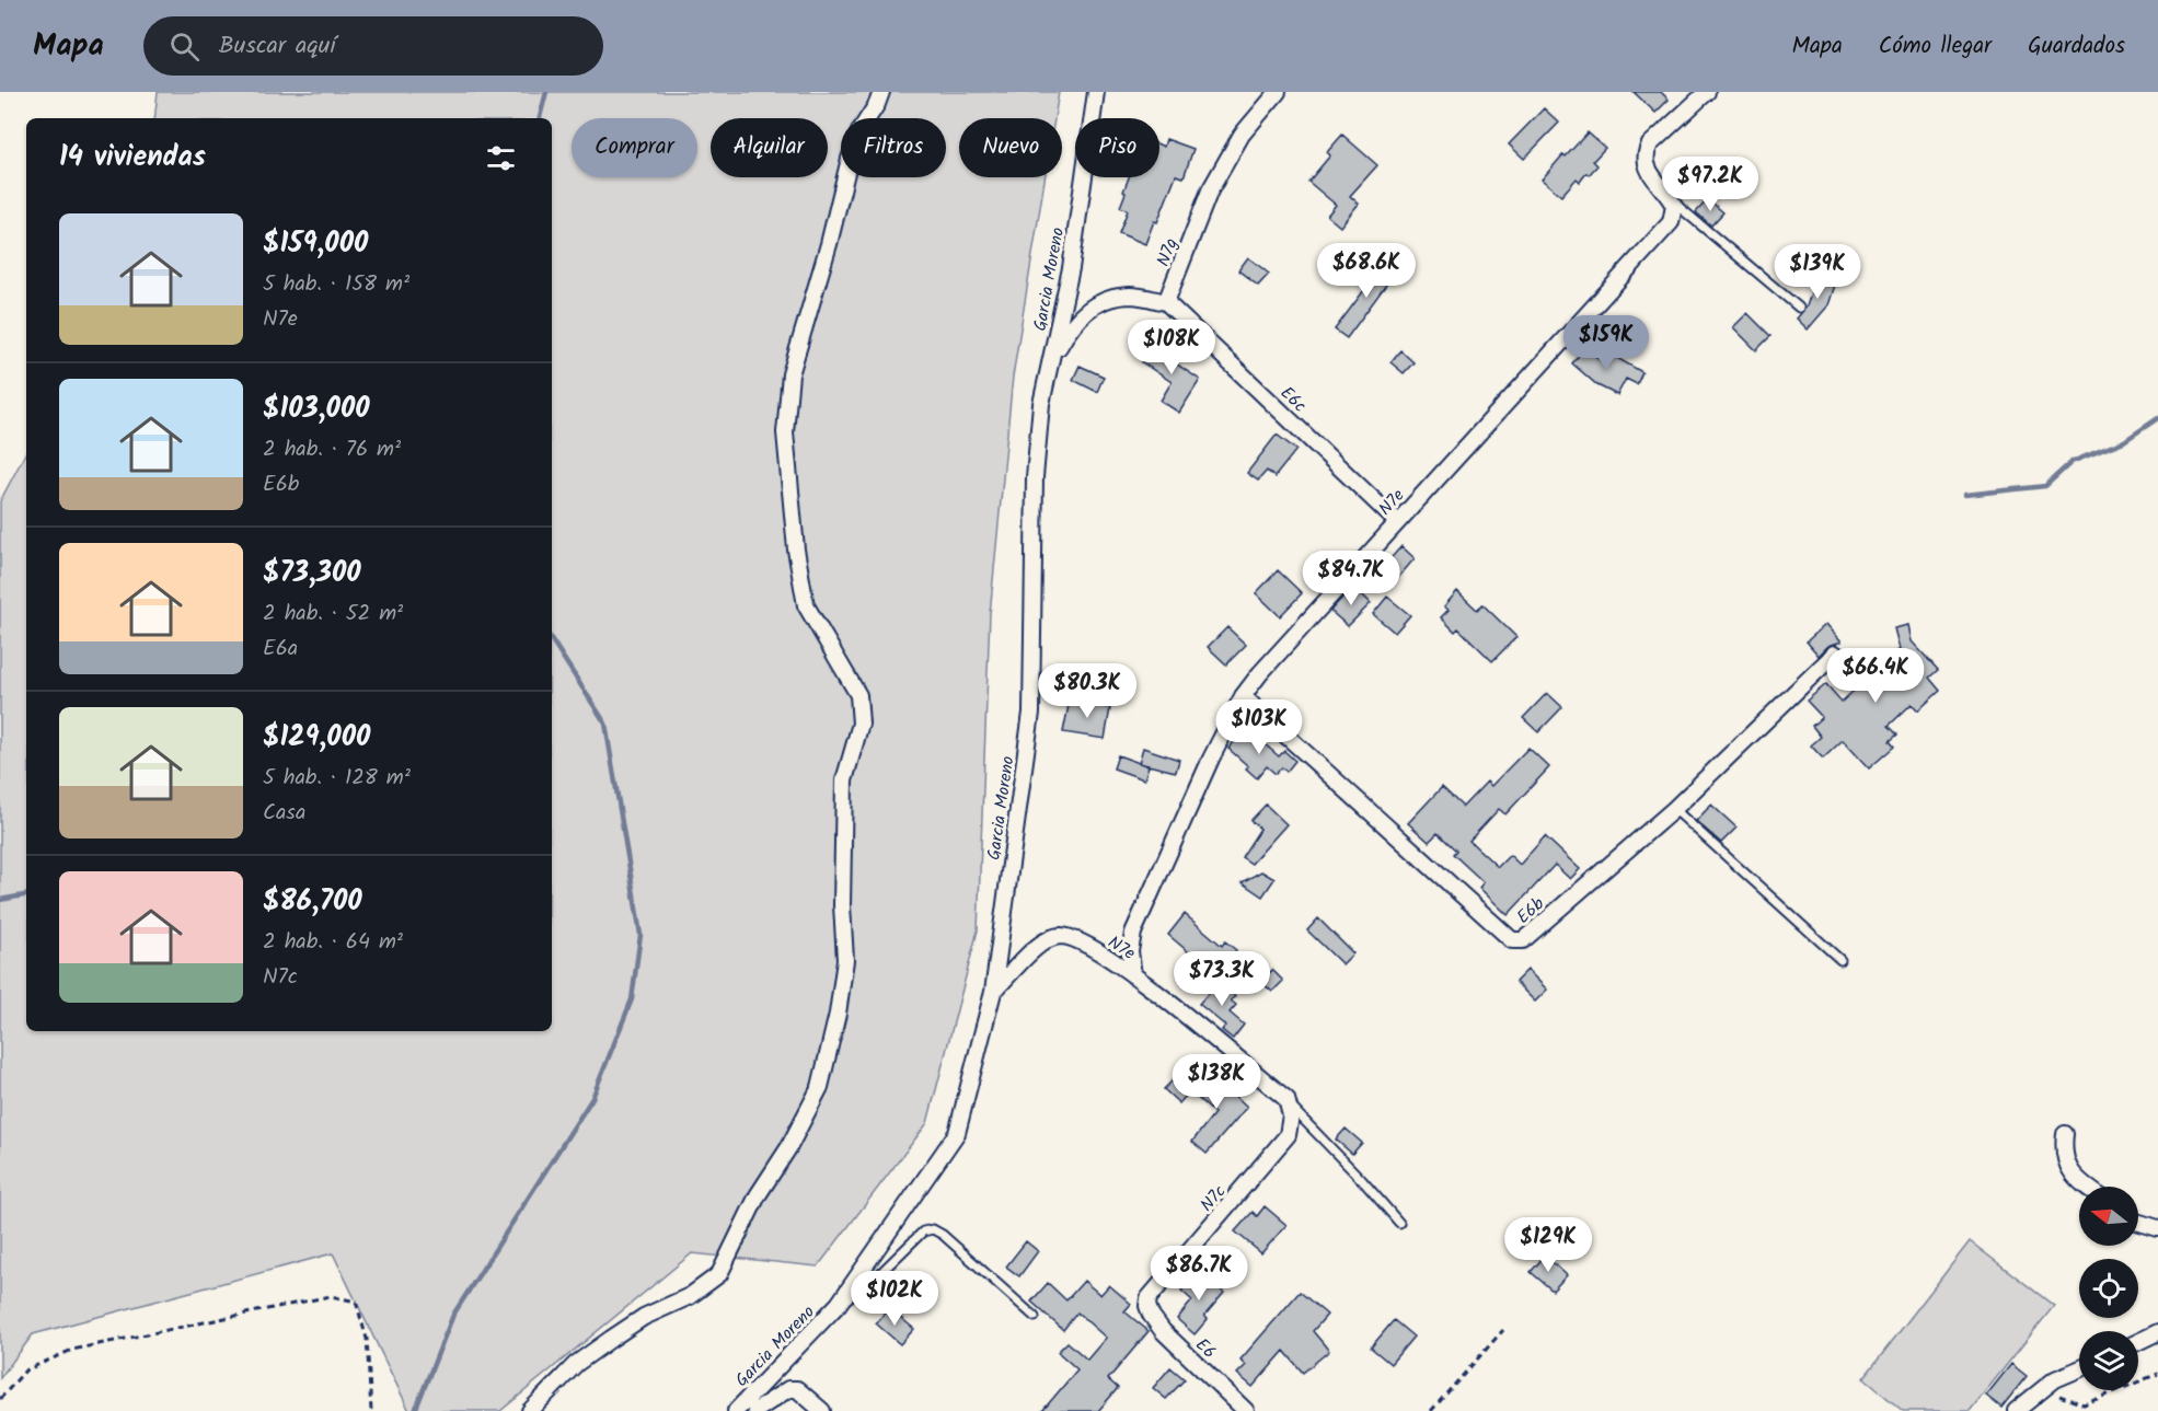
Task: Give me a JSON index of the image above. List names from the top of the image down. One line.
{"streets":{"street":["N7g","Garcia Moreno","E6c","N7e","E6b","N7c","E6"]},"crossings":[["N7g","E6c"],["Garcia Moreno","N7e"],["E6c","N7e"],["N7e","E6b"],["N7c","E6"]],"north":"left","page":{"header":"Mapa","search":"Buscar aquí","nav":["Mapa","Cómo llegar","Guardados"],"chip":["Comprar","Alquilar","Filtros","Nuevo","Piso"],"heading":"14 viviendas","price":["$97.2K","$68.6K","$139K","$159K","$108K","$84.7K","$66.4K","$80.3K","$103K","$73.3K","$138K","$129K","$86.7K","$102K"],"list":[{"name":"$159,000","note":"5 hab. · 158 m² · N7e"},{"name":"$103,000","note":"2 hab. · 76 m² · E6b"},{"name":"$73,300","note":"2 hab. · 52 m² · E6a"},{"name":"$129,000","note":"5 hab. · 128 m² · Casa"},{"name":"$86,700","note":"2 hab. · 64 m² · N7c"}]}}
